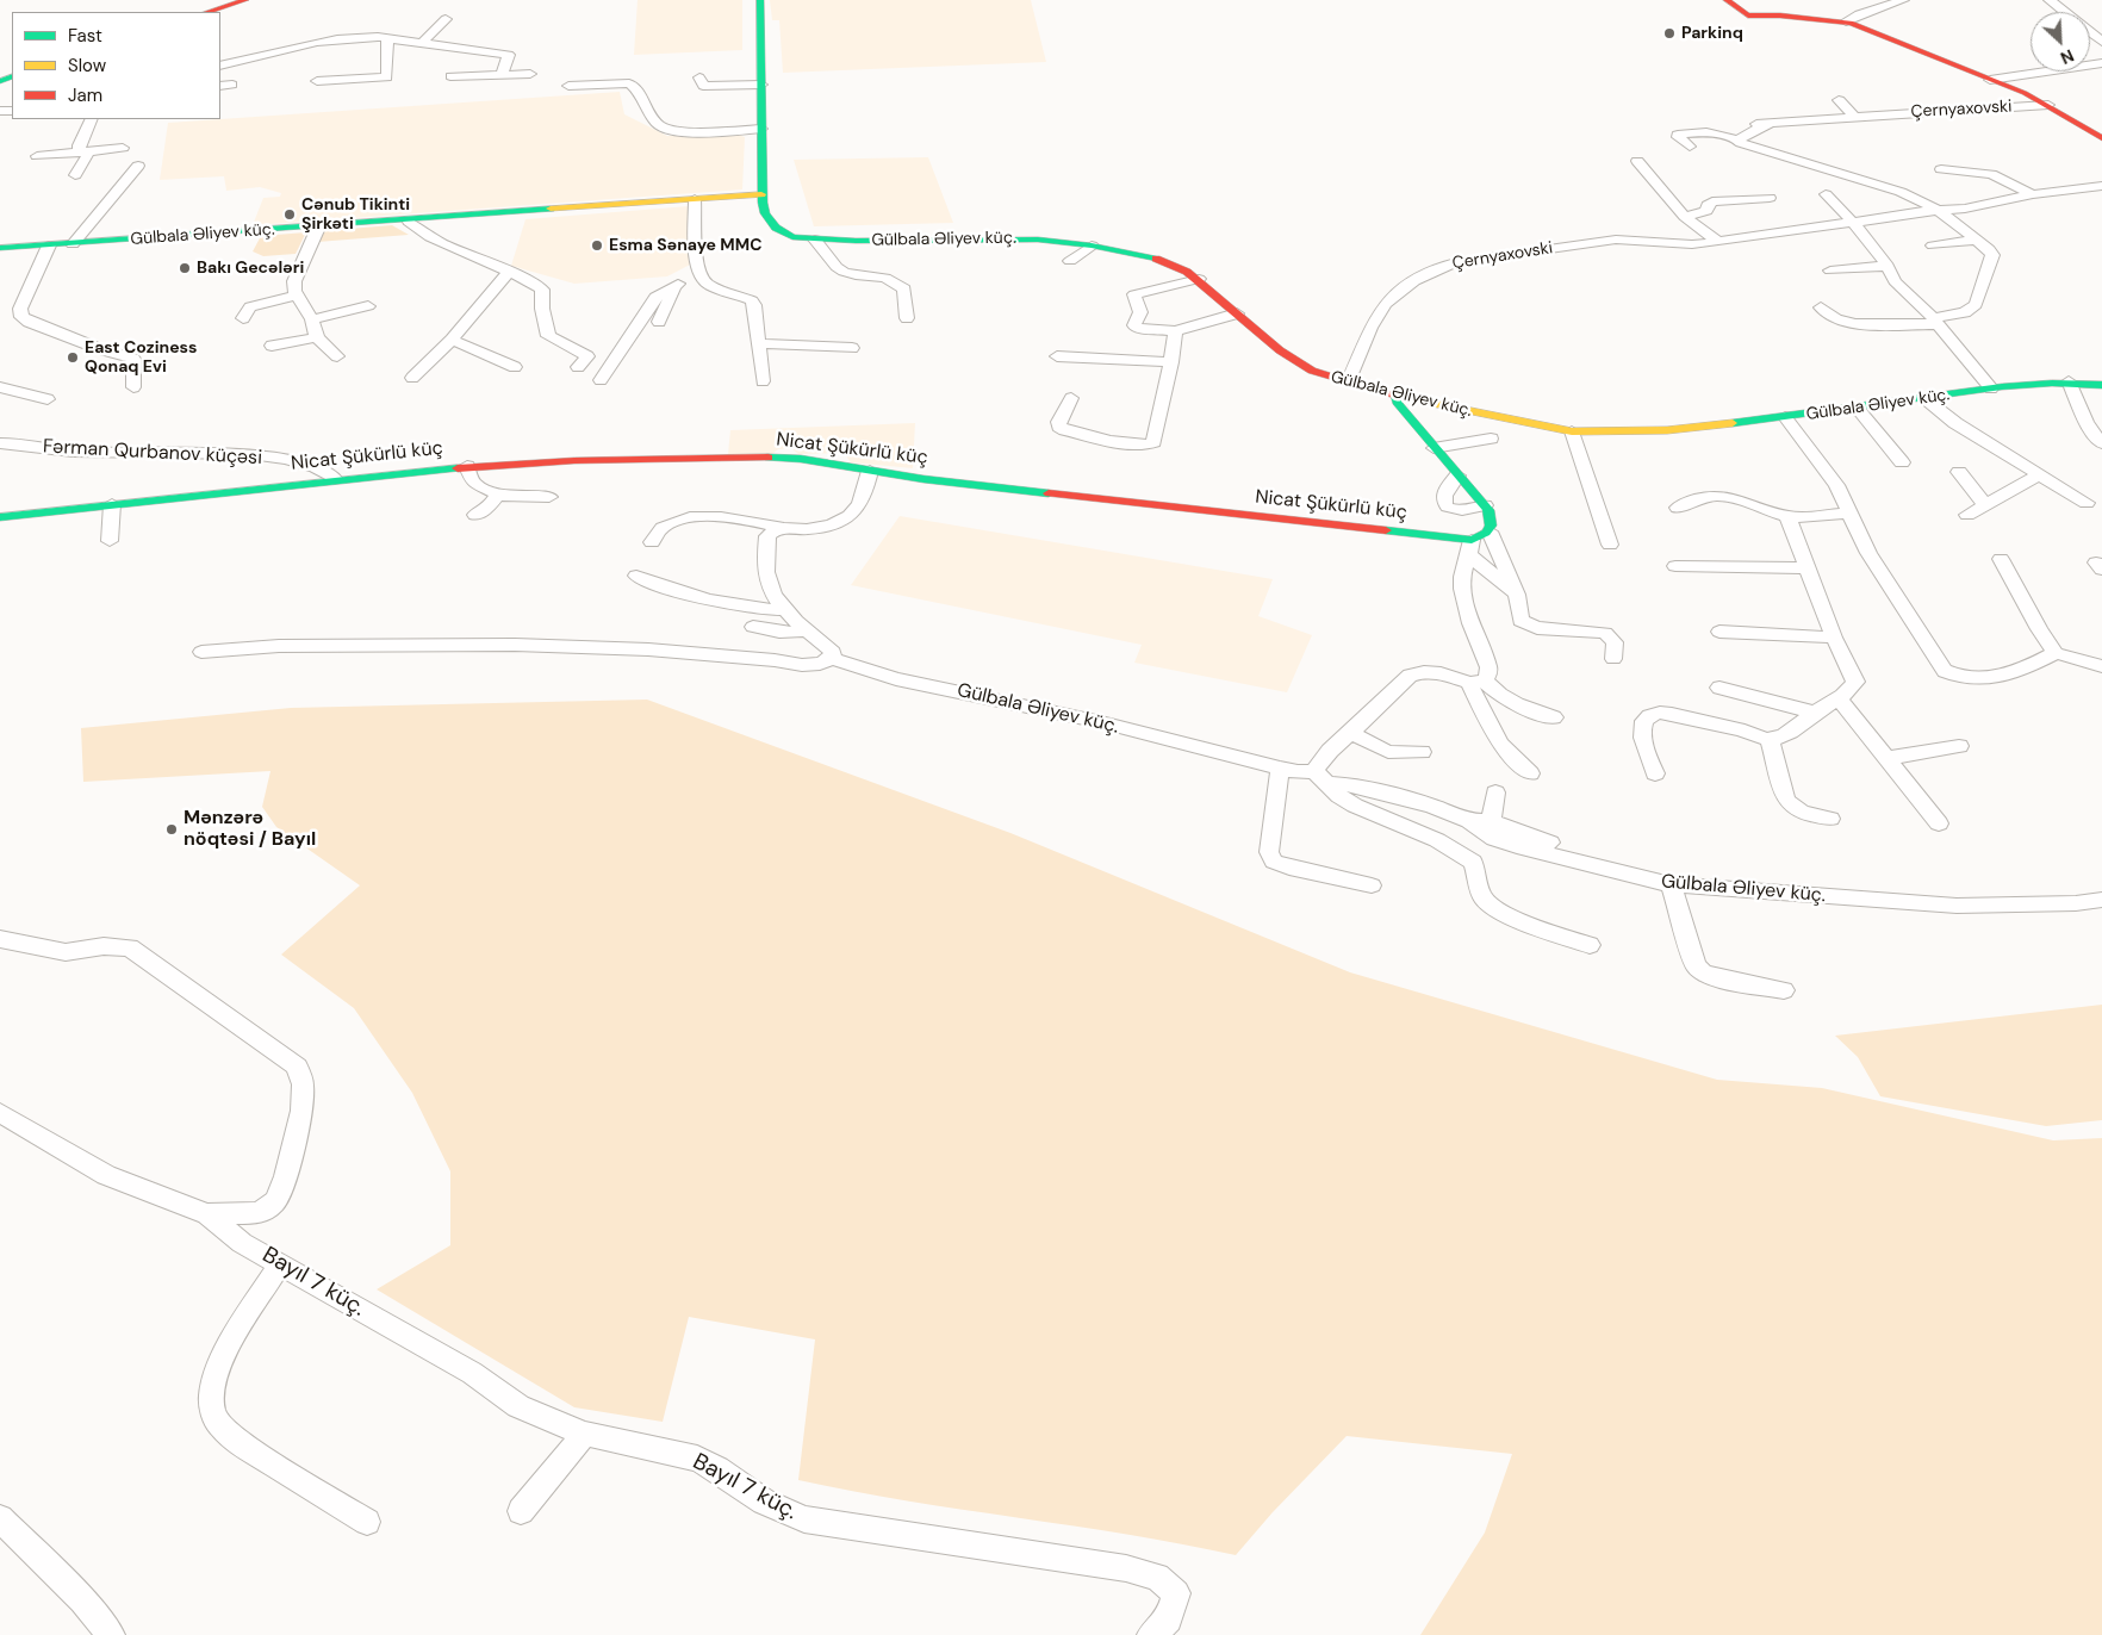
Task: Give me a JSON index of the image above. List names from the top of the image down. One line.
{"streets":{"main road":["Gülbala Əliyev küç.","Nicat Şükürlü küç"],"street":["Çernyaxovski","Fərman Qurbanov küçəsi","Bayıl 7 küç."]},"crossings":[["Çernyaxovski","Gülbala Əliyev küç."],["Nicat Şükürlü küç","Fərman Qurbanov küçəsi"]],"places":["Parkinq","Cənub Tikinti Şirkəti","Esma Sənaye MMC","Bakı Gecələri","East Coziness Qonaq Evi","Mənzərə nöqtəsi / Bayıl"],"legend":["Fast","Slow","Jam"],"north":"bottom right"}
